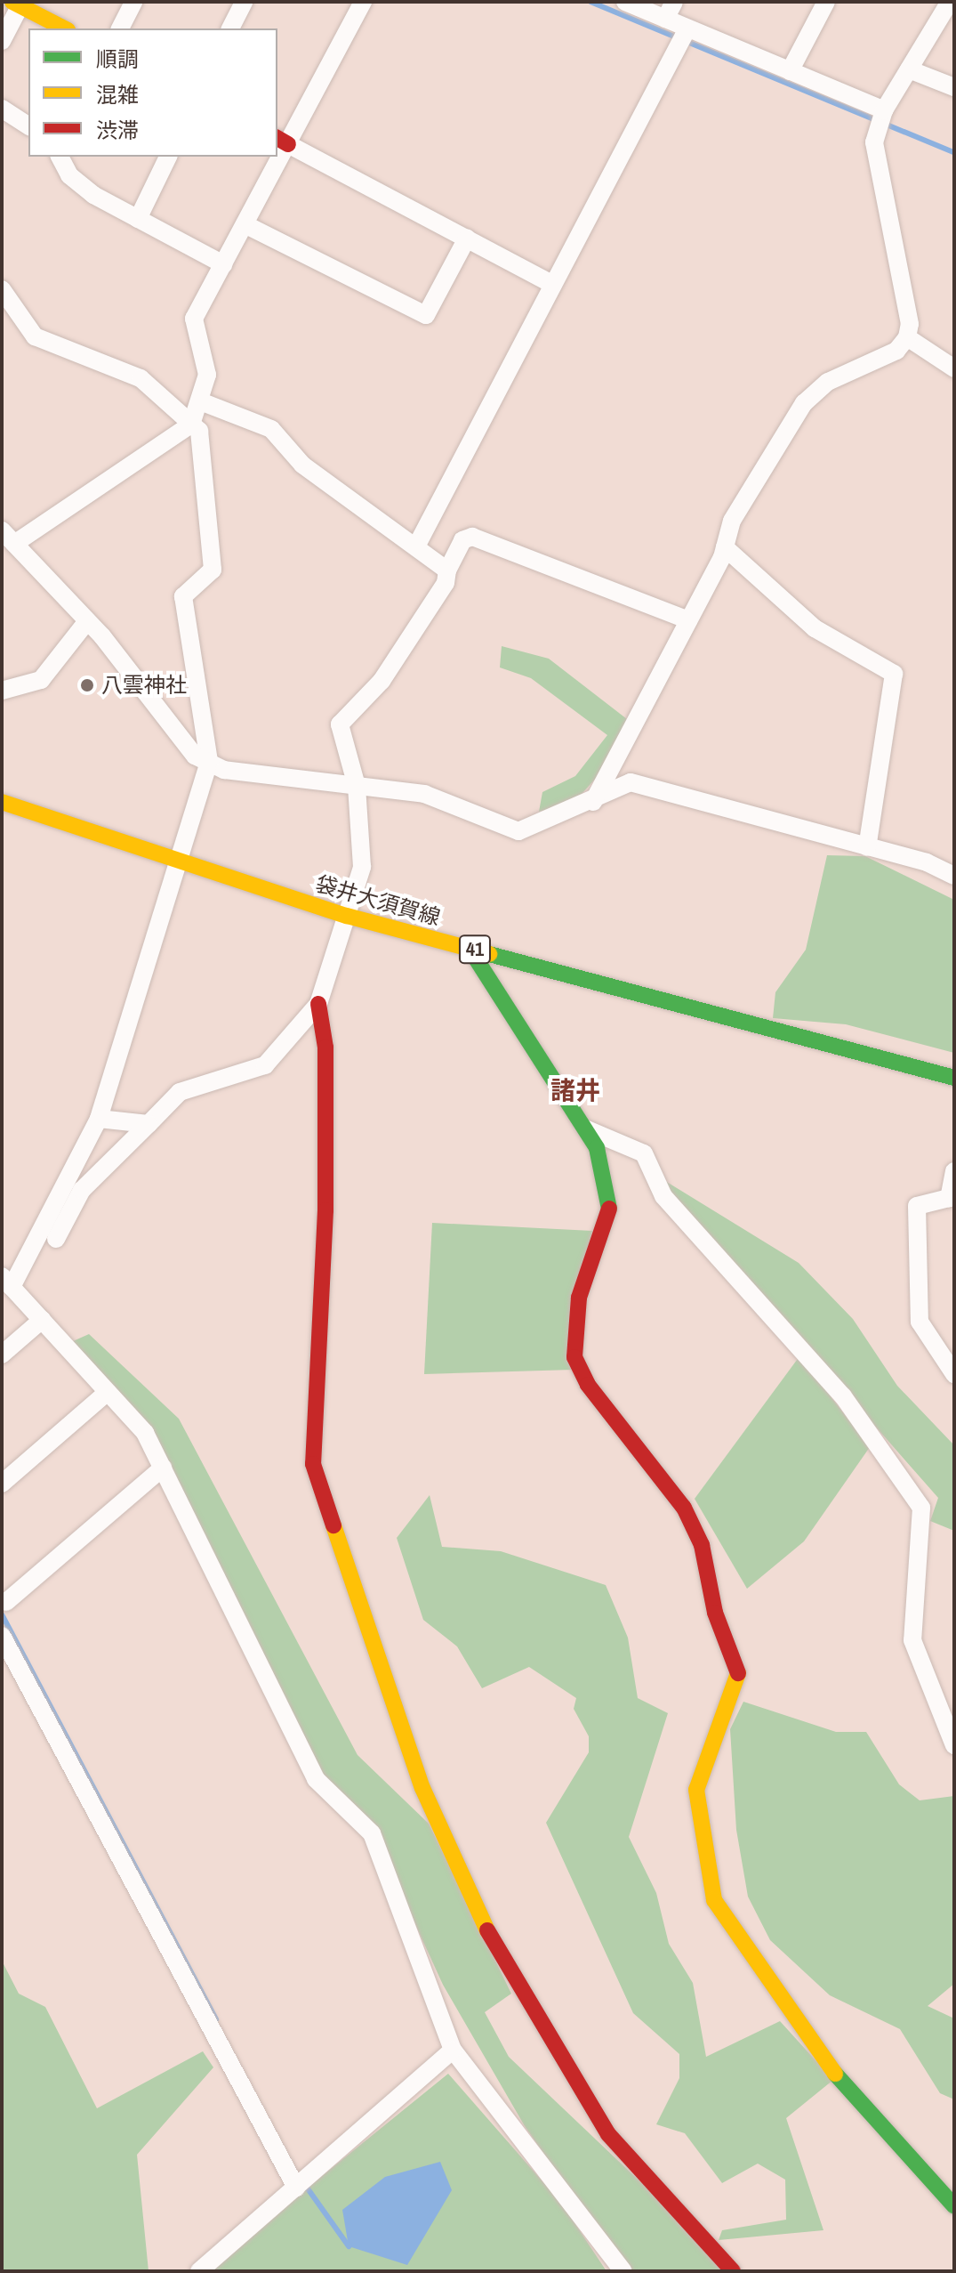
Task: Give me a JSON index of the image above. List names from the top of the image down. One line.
{"streets":{"street":["袋井大須賀線","41"]},"districts":["諸井"],"places":["八雲神社"],"legend":["順調","混雑","渋滞"]}
